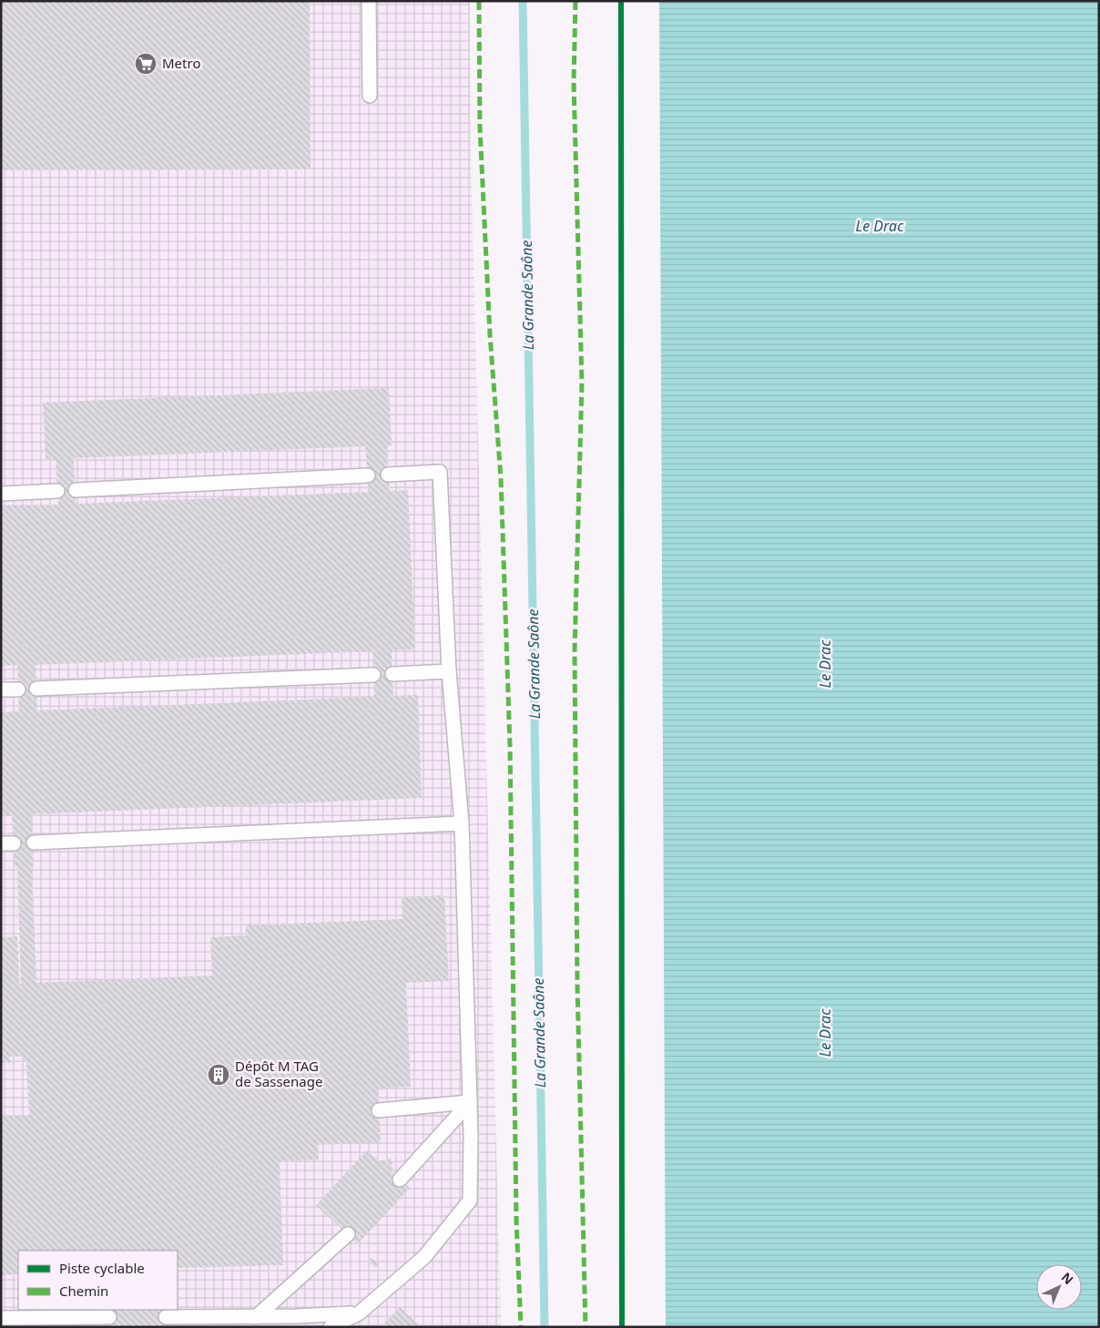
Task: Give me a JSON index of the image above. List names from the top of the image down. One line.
{"water":["Le Drac","La Grande Saône"],"places":{"supermarket":["Metro"],"building":["Dépôt M TAG de Sassenage"]},"legend":["Piste cyclable","Chemin"],"north":"top right"}
